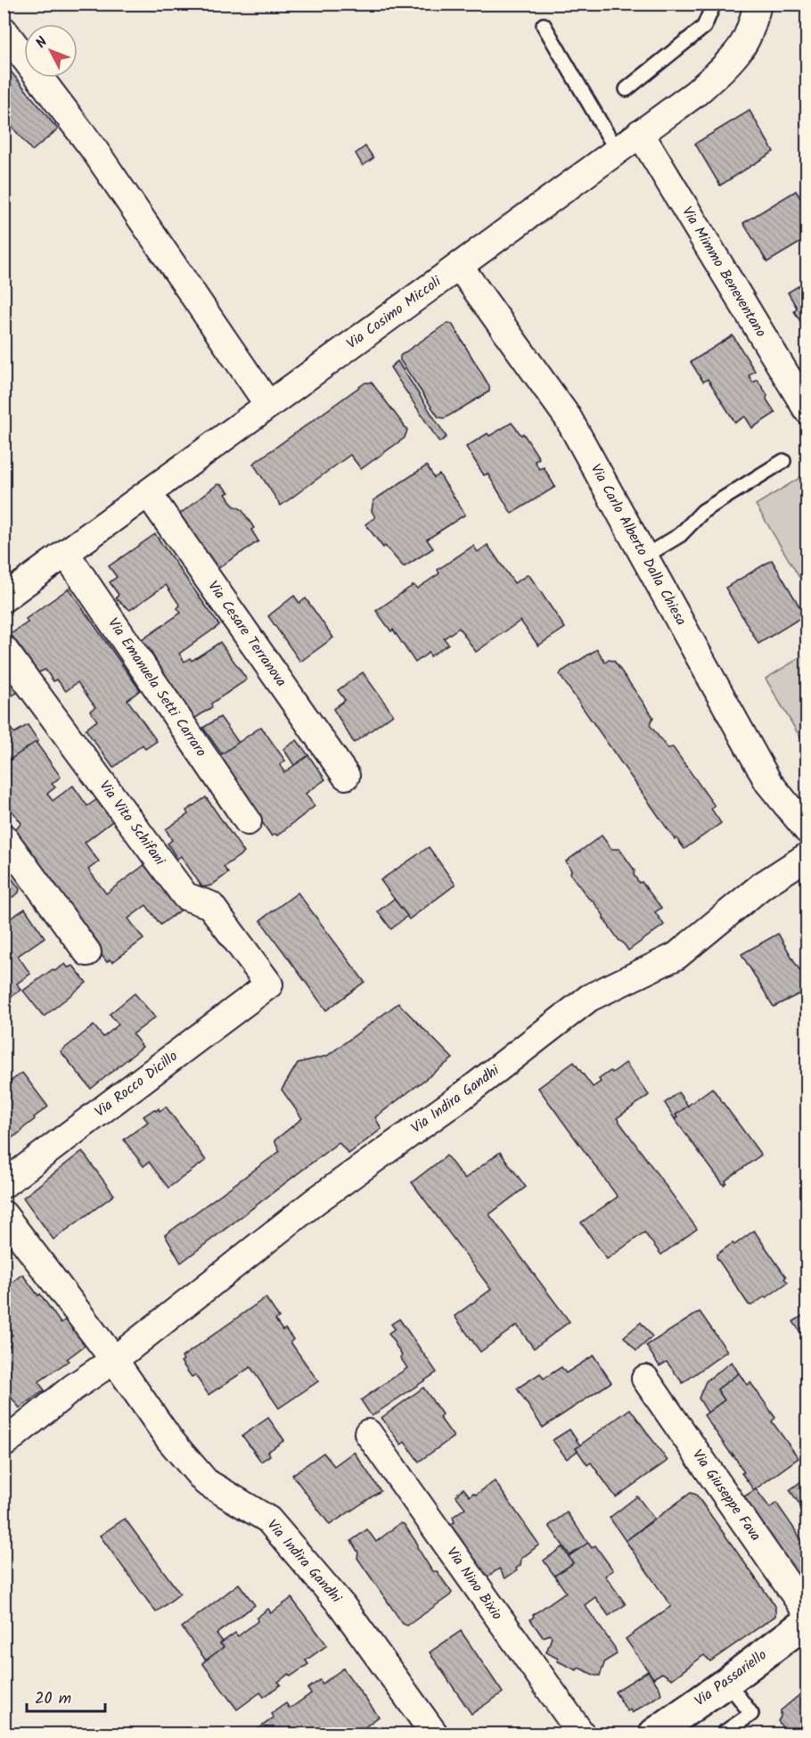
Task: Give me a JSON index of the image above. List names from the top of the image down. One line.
{"streets":{"street":["Via Mimmo Beneventano","Via Cosimo Miccoli","Via Carlo Alberto Dalla Chiesa","Via Cesare Terranova","Via Emanuela Setti Carraro","Via Vito Schifani","Via Rocco Dicillo","Via Indira Gandhi","Via Giuseppe Fava","Via Nino Bixio","Via Passariello"]},"crossings":[["Via Mimmo Beneventano","Via Cosimo Miccoli"],["Via Cosimo Miccoli","Via Carlo Alberto Dalla Chiesa"],["Via Cosimo Miccoli","Via Cesare Terranova"],["Via Cosimo Miccoli","Via Emanuela Setti Carraro"],["Via Vito Schifani","Via Rocco Dicillo"]],"scale_bar":"20 m","north":"top left"}
